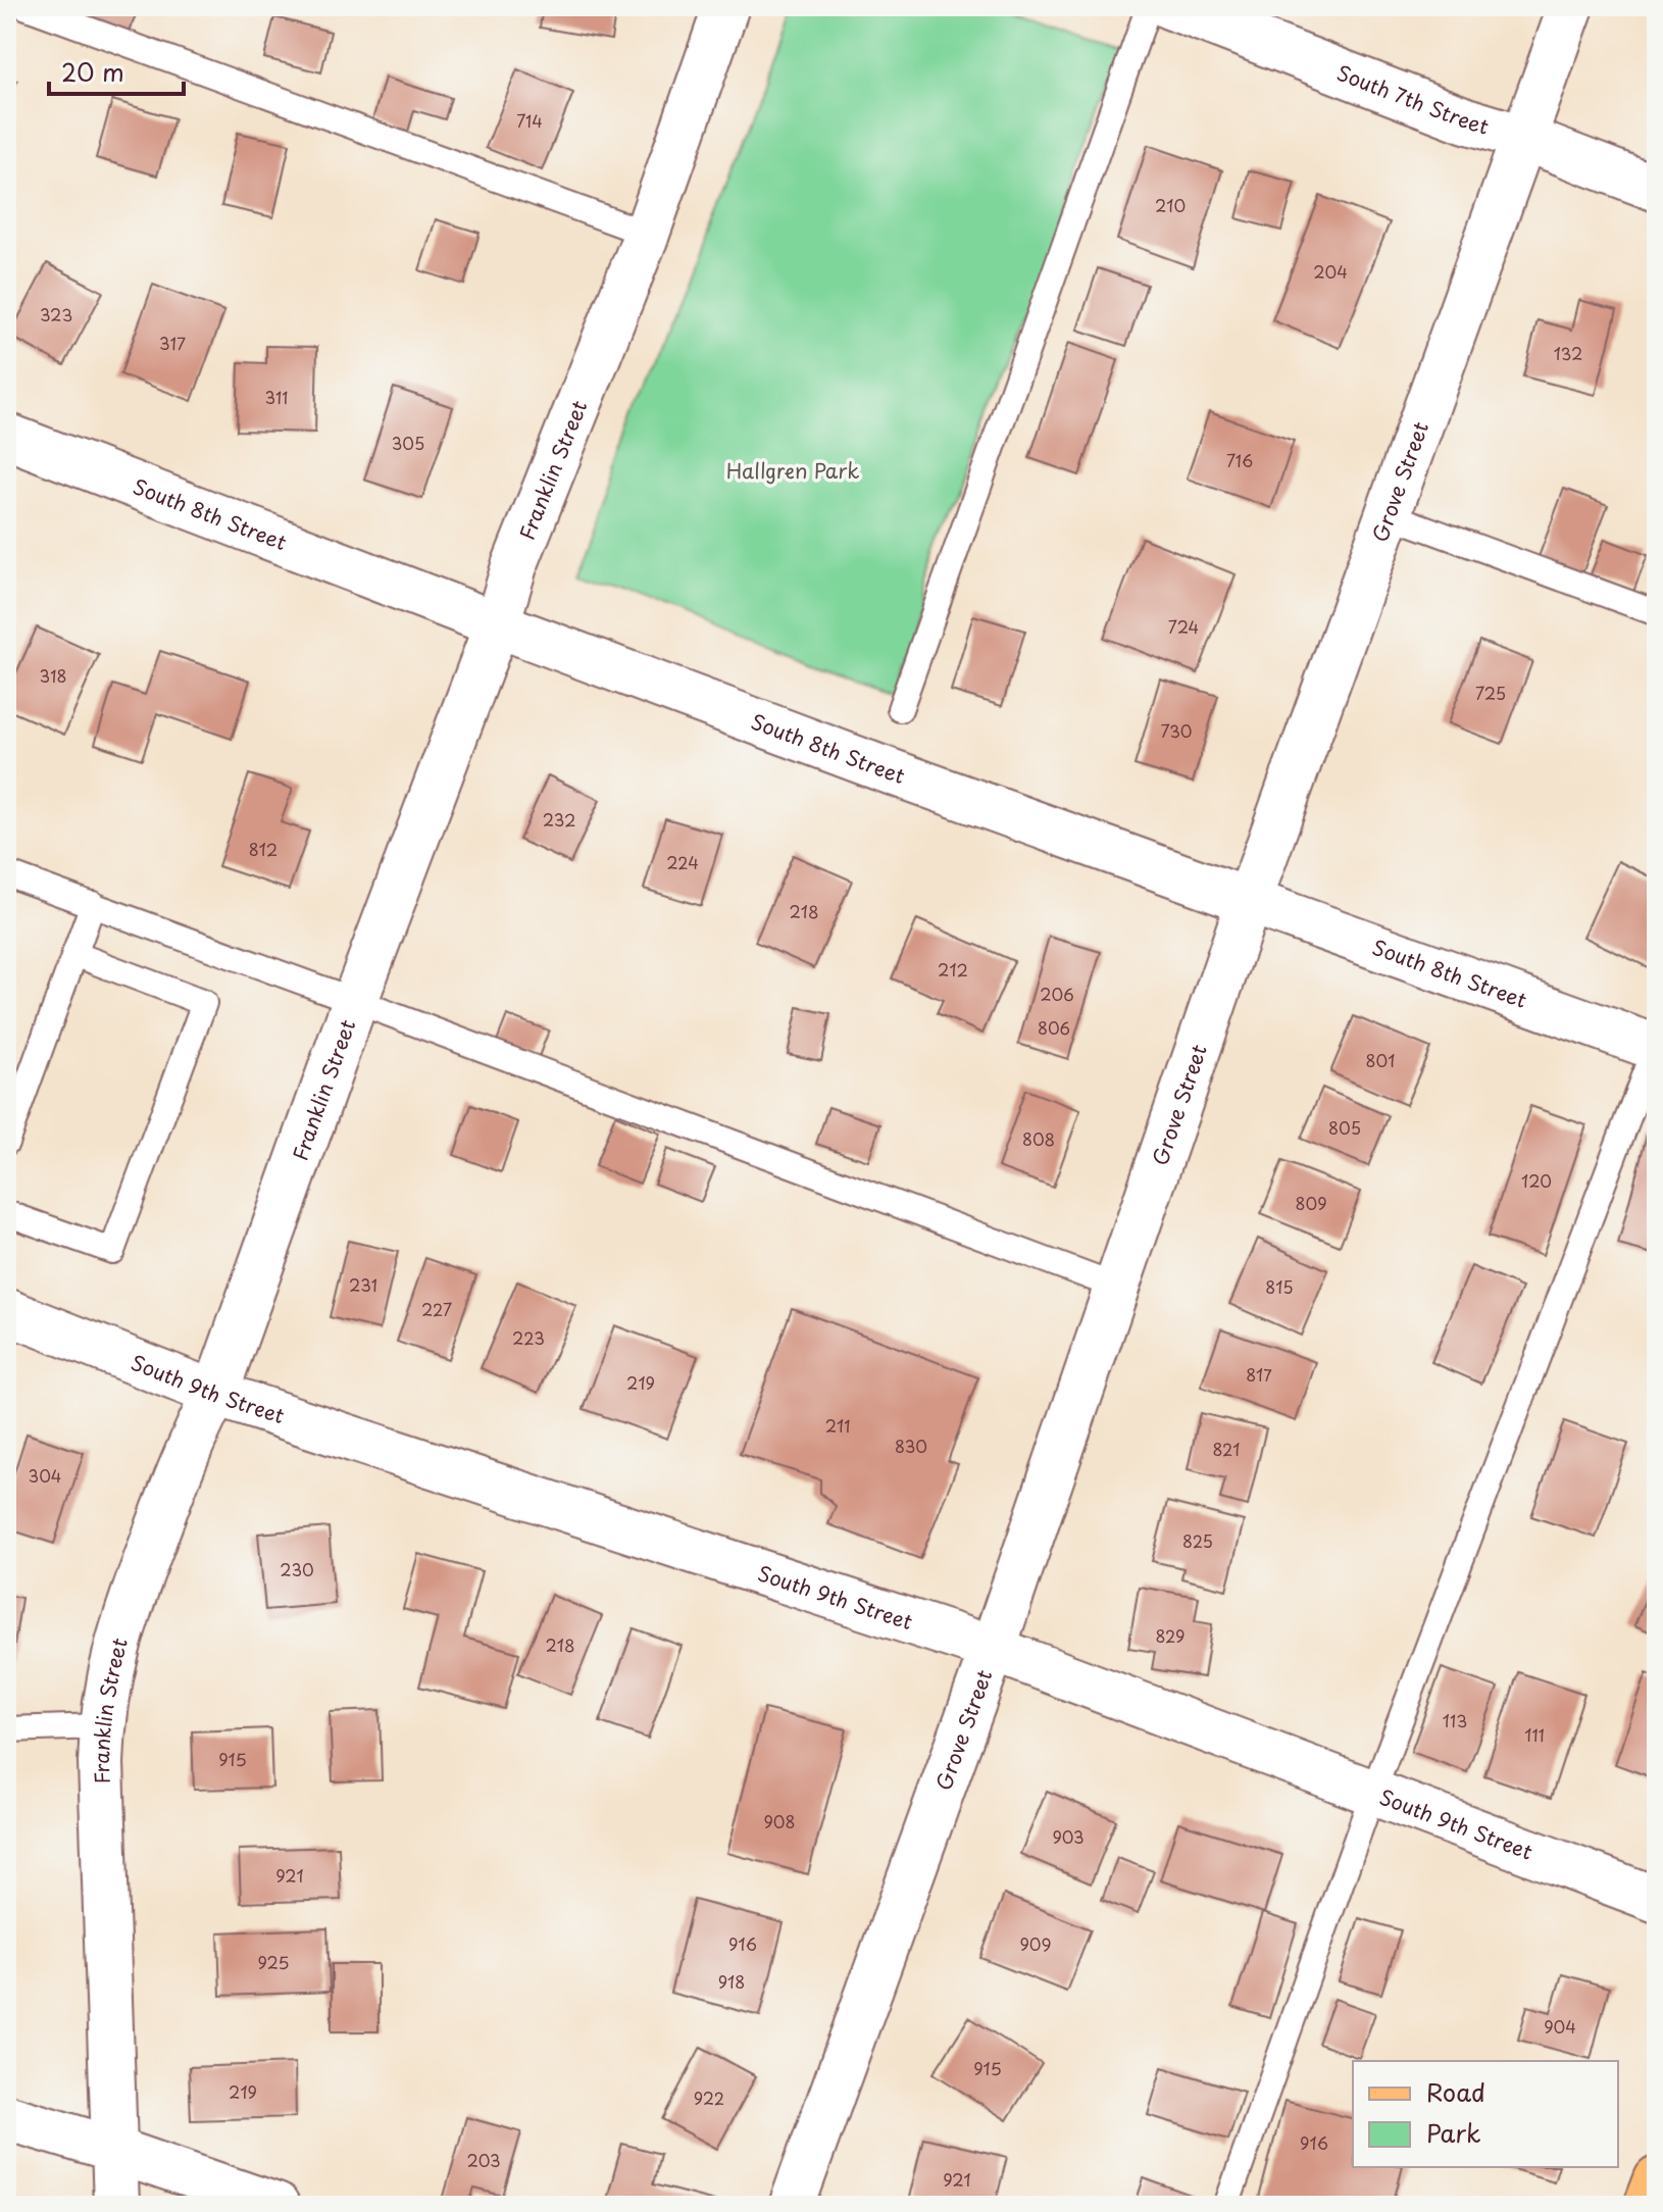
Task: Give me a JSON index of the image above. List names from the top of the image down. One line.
{"streets":{"street":["South 7th Street","Franklin Street","Grove Street","South 8th Street","South 9th Street"]},"crossings":[["South 7th Street","Grove Street"],["Franklin Street","South 8th Street"],["Franklin Street","South 9th Street"],["Grove Street","South 8th Street"],["Grove Street","South 9th Street"]],"parks":["Hallgren Park"],"house_numbers":["714","210","204","323","317","132","311","305","716","724","318","725","730","232","812","224","218","212","206","806","801","805","808","120","809","231","815","227","223","817","219","211","830","821","304","825","230","829","218","113","111","915","908","903","921","916","909","925","918","904","915","219","922","916","203","921"],"legend":["Road","Park"],"scale_bar":"20 m"}
